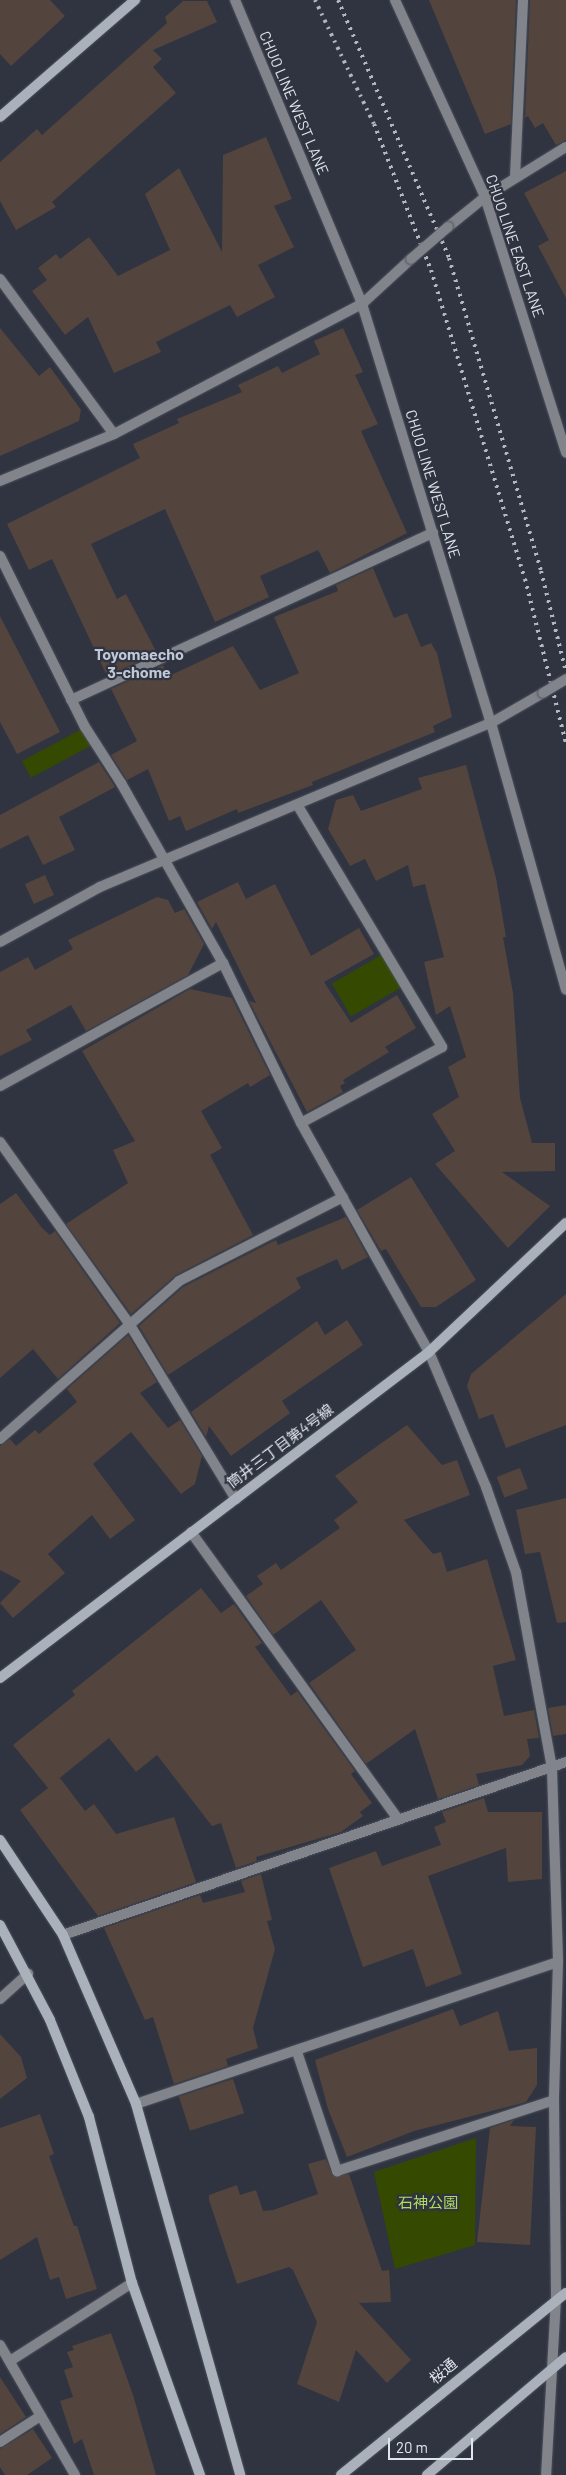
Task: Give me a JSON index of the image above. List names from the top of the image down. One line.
{"streets":{"street":["CHUO LINE WEST LANE","CHUO LINE EAST LANE","筒井三丁目第4号線","桜通"]},"districts":["Toyomaecho 3-chome"],"parks":["石神公園"],"scale_bar":"20 m"}
